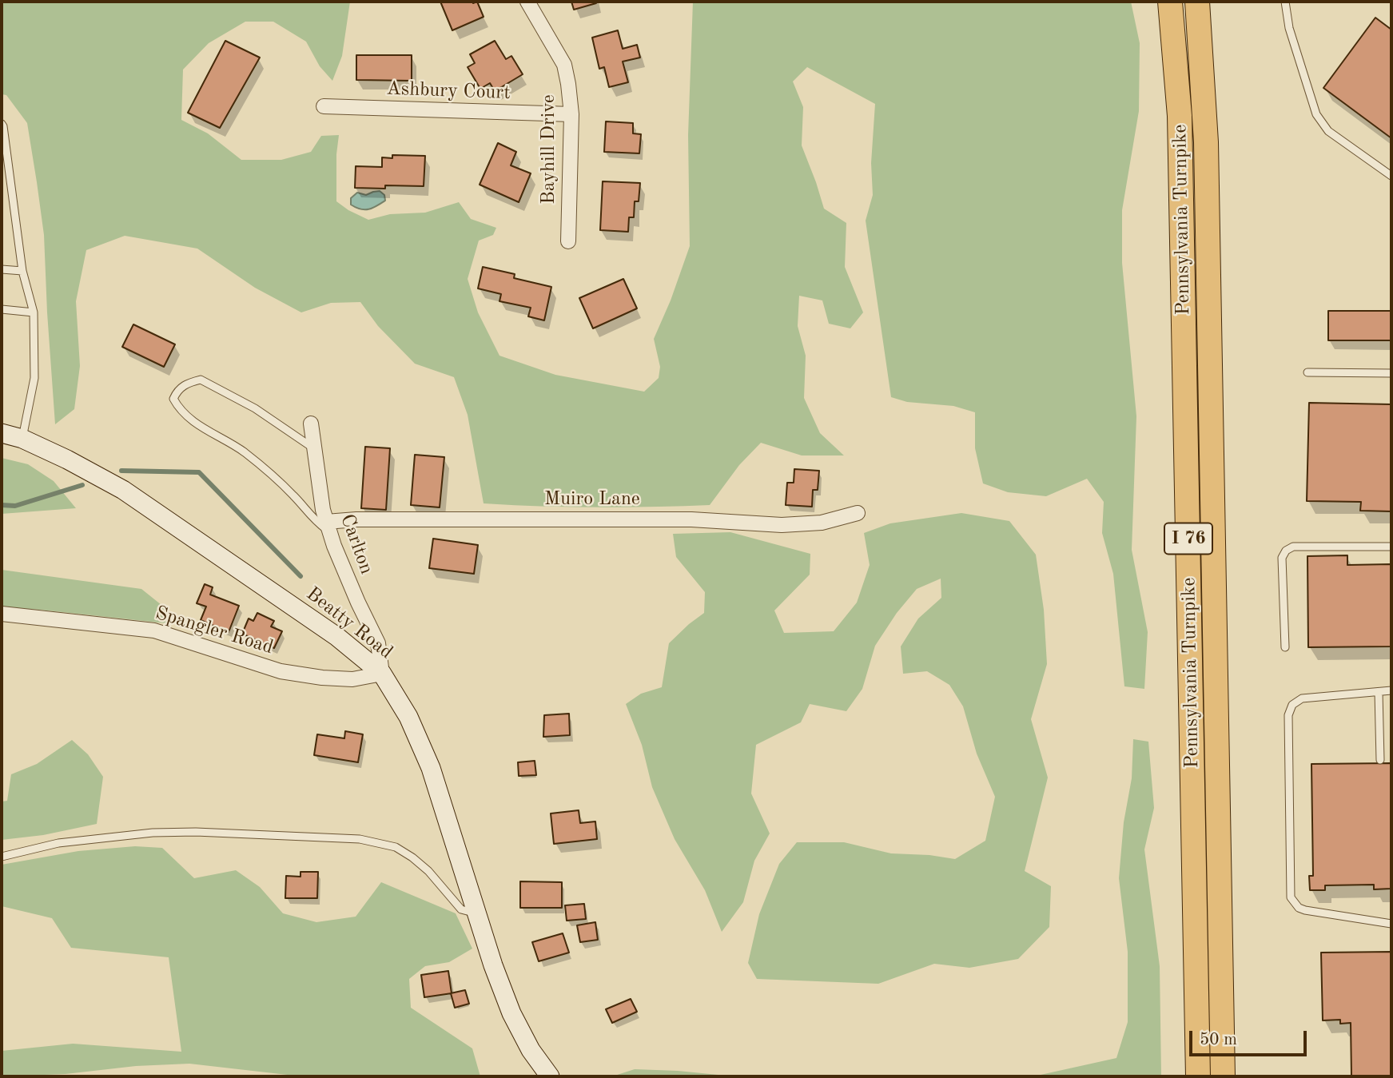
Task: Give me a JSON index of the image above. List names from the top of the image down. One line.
{"streets":{"highway":["Pennsylvania Turnpike","I 76"],"street":["Ashbury Court","Bayhill Drive","Muiro Lane","Carlton","Beatty Road","Spangler Road"]},"crossings":[["Ashbury Court","Bayhill Drive"],["Muiro Lane","Carlton"],["Carlton","Beatty Road"],["Carlton","Spangler Road"],["Beatty Road","Spangler Road"]],"scale_bar":"50 m"}
